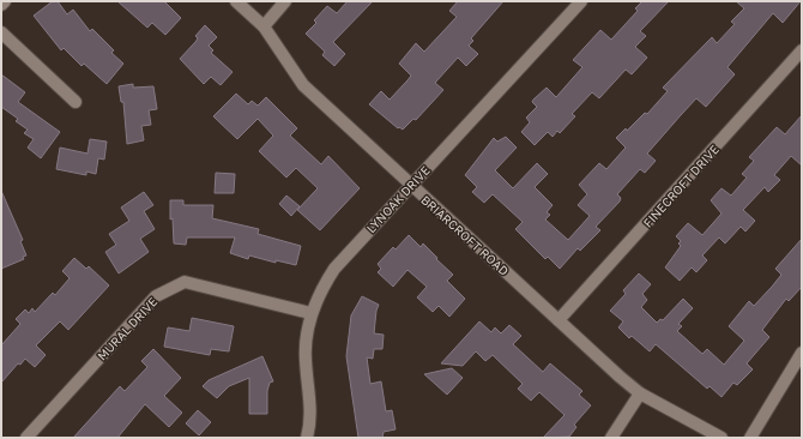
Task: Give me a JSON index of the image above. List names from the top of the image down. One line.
{"streets":{"street":["FINECROFT DRIVE","LYNOAK DRIVE","BRIARCROFT ROAD","MURAL DRIVE"]},"crossings":[["FINECROFT DRIVE","BRIARCROFT ROAD"],["LYNOAK DRIVE","BRIARCROFT ROAD"],["LYNOAK DRIVE","MURAL DRIVE"]]}
